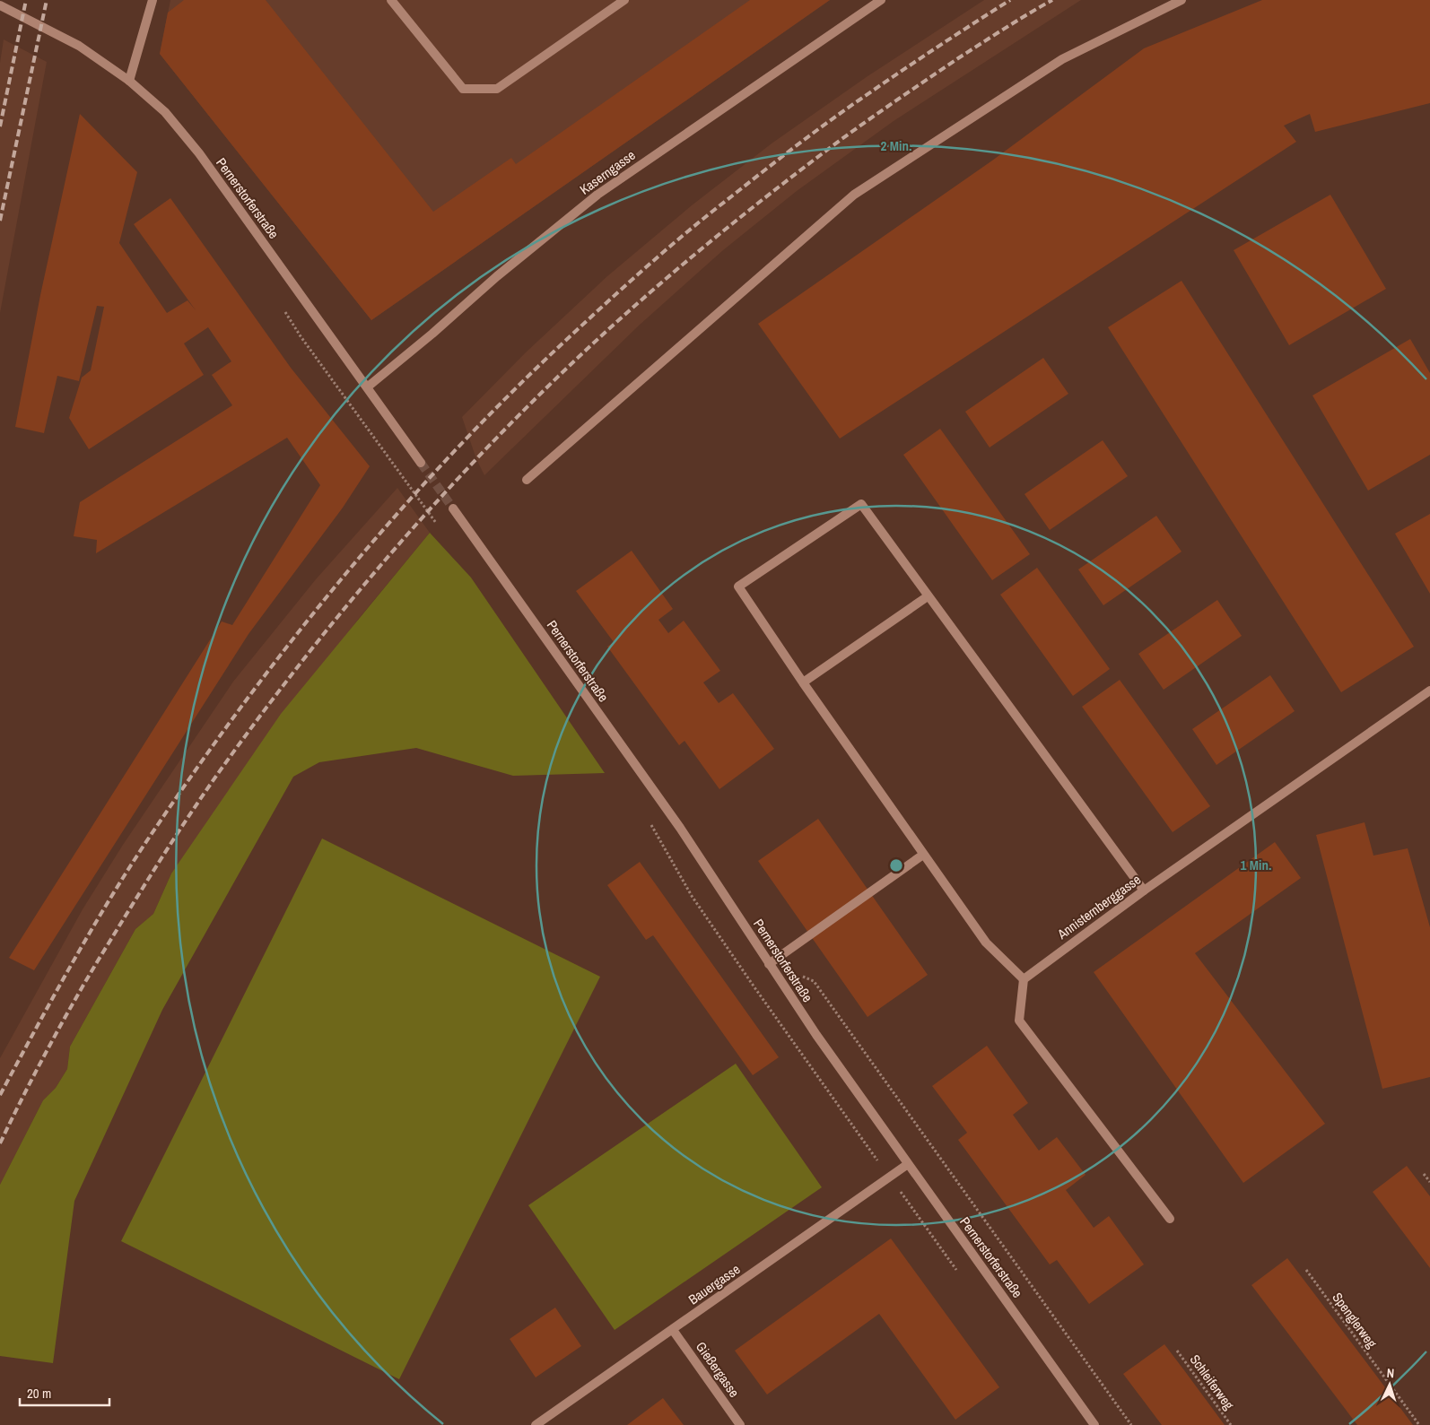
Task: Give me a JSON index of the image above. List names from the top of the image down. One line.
{"streets":{"street":["Kaserngasse","Pernerstorferstraße","Annisternberggasse","Bauergasse","Gießergasse"],"path":["Spenglerweg","Schleiferweg"]},"crossings":[["Kaserngasse","Pernerstorferstraße"],["Pernerstorferstraße","Bauergasse"],["Bauergasse","Gießergasse"]],"scale_bar":"20 m","north":"top","rings":["2 Min.","1 Min."]}
